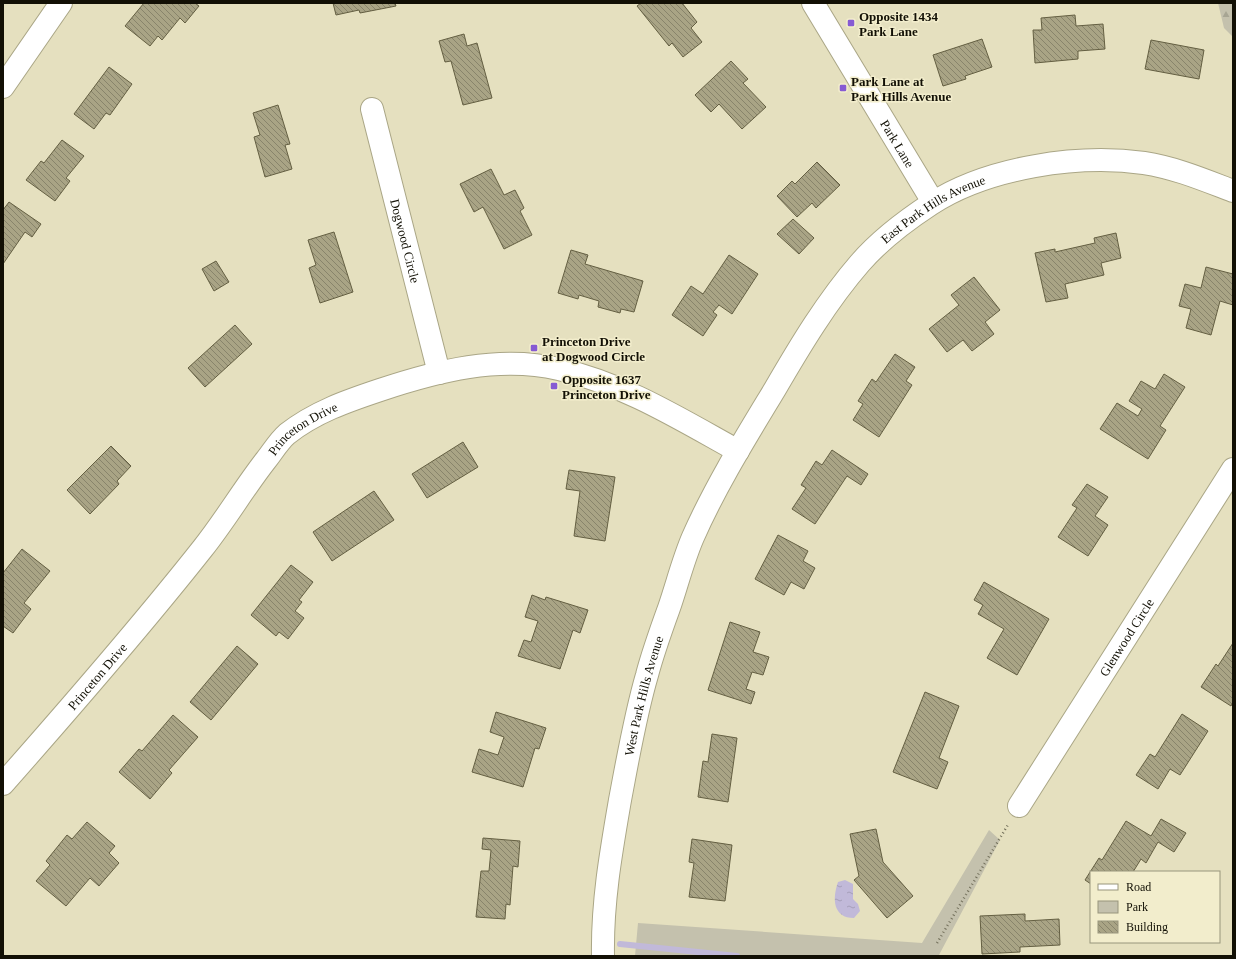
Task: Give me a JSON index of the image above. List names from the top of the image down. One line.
{"streets":{"street":["Park Lane","East Park Hills Avenue","Dogwood Circle","Princeton Drive","Glenwood Circle","West Park Hills Avenue"]},"crossings":[["Park Lane","East Park Hills Avenue"],["East Park Hills Avenue","Princeton Drive"],["East Park Hills Avenue","West Park Hills Avenue"],["Dogwood Circle","Princeton Drive"],["Princeton Drive","West Park Hills Avenue"]],"places":{"transit":["Opposite 1434 Park Lane","Park Lane at Park Hills Avenue","Princeton Drive at Dogwood Circle","Opposite 1637 Princeton Drive"]},"legend":["Road","Park","Building"]}
